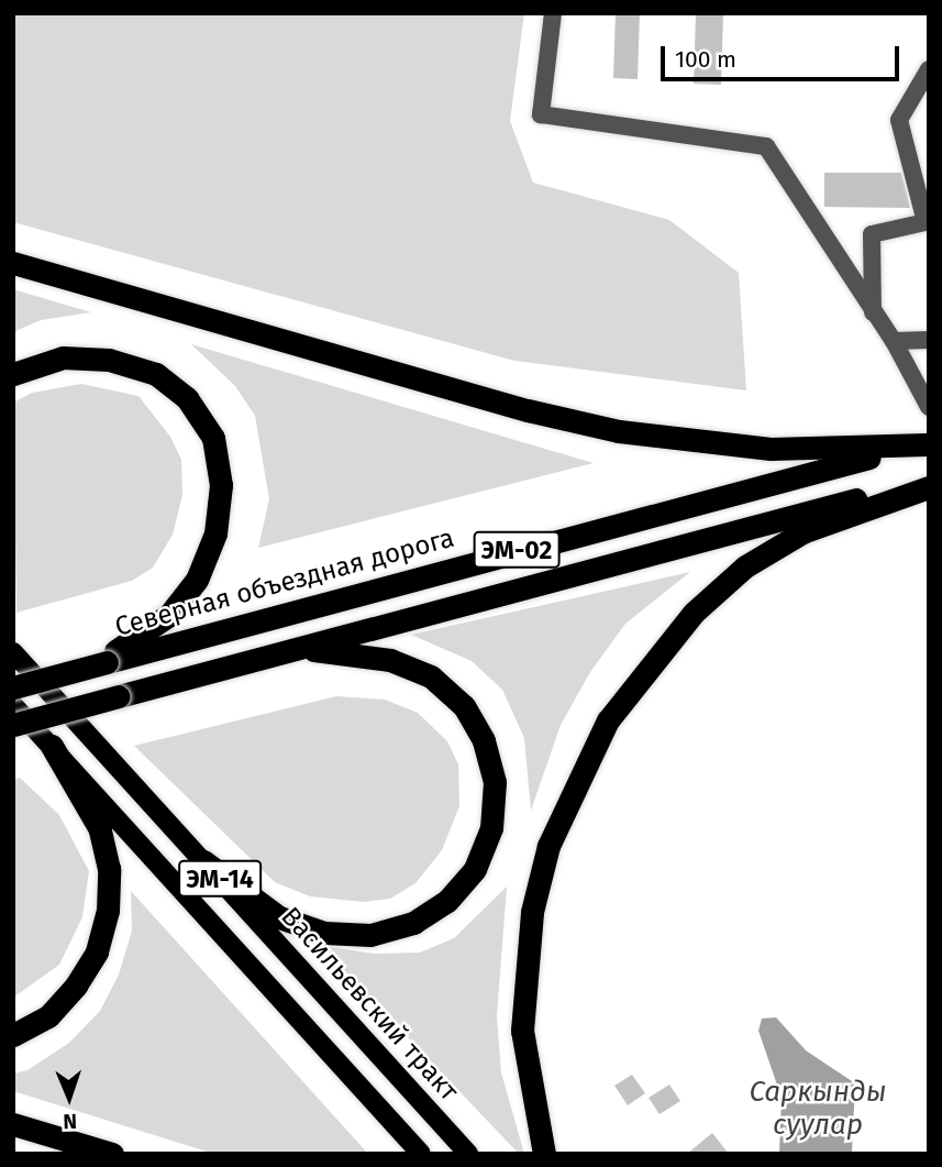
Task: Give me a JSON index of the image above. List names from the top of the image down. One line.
{"streets":{"highway":["ЭМ-02","Северная объездная дорога"],"main road":["ЭМ-14","Васильевский тракт"]},"water":["Саркынды суулар"],"scale_bar":"100 m","north":"bottom"}
